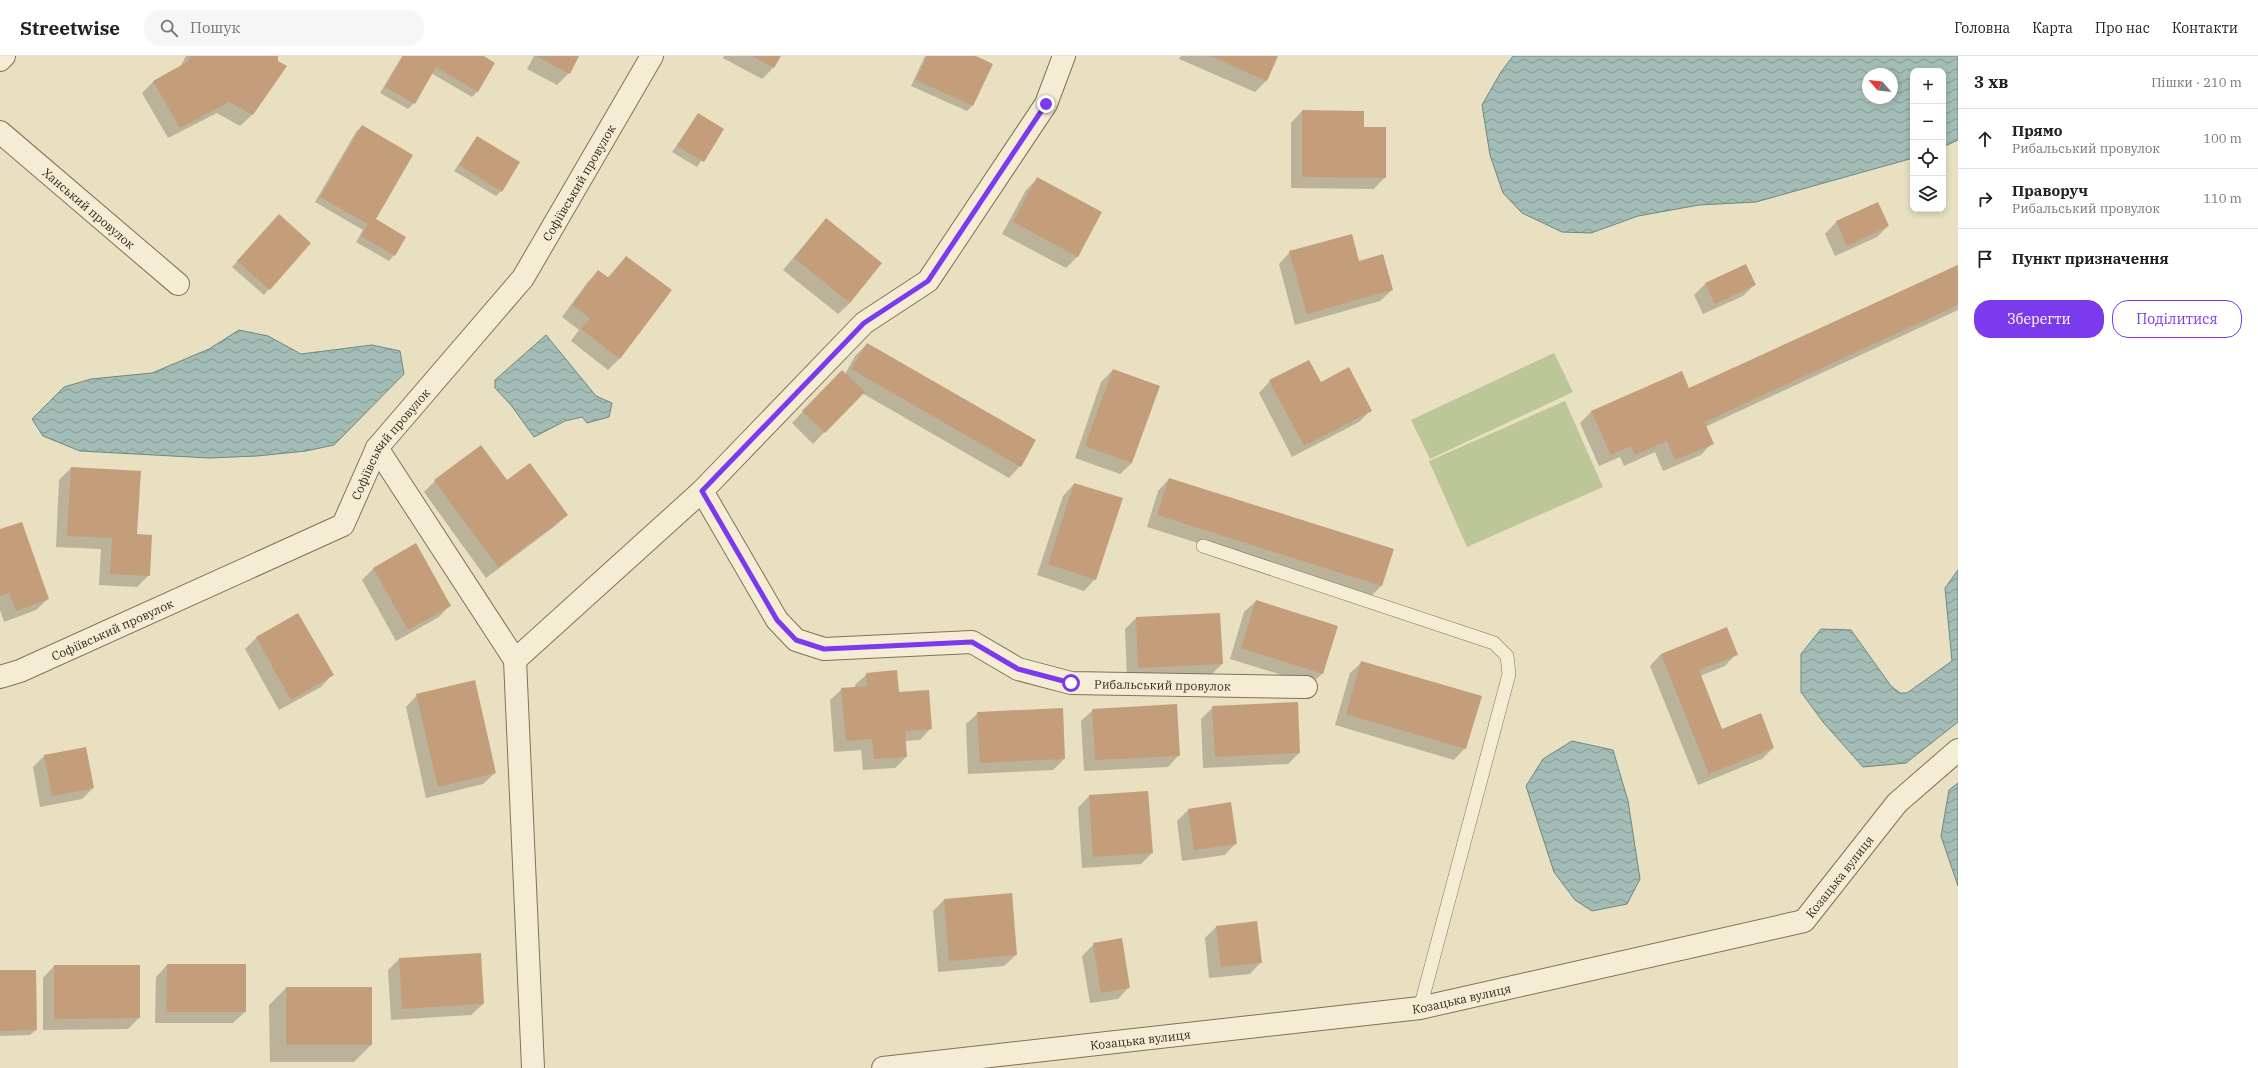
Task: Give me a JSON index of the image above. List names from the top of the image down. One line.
{"streets":{"street":["Софіївський провулок","Ханський провулок","Рибальський провулок","Козацька вулиця"]},"north":"top left","page":{"header":"Streetwise","search":"Пошук","nav":["Головна","Карта","Про нас","Контакти"],"heading":["3 хв","Пішки · 210 m"],"map_buttons":["+","−"],"list":[["Прямо","Рибальський провулок","100 m"],["Праворуч","Рибальський провулок","110 m"],"Пункт призначення"],"buttons":["Зберегти","Поділитися"]}}
